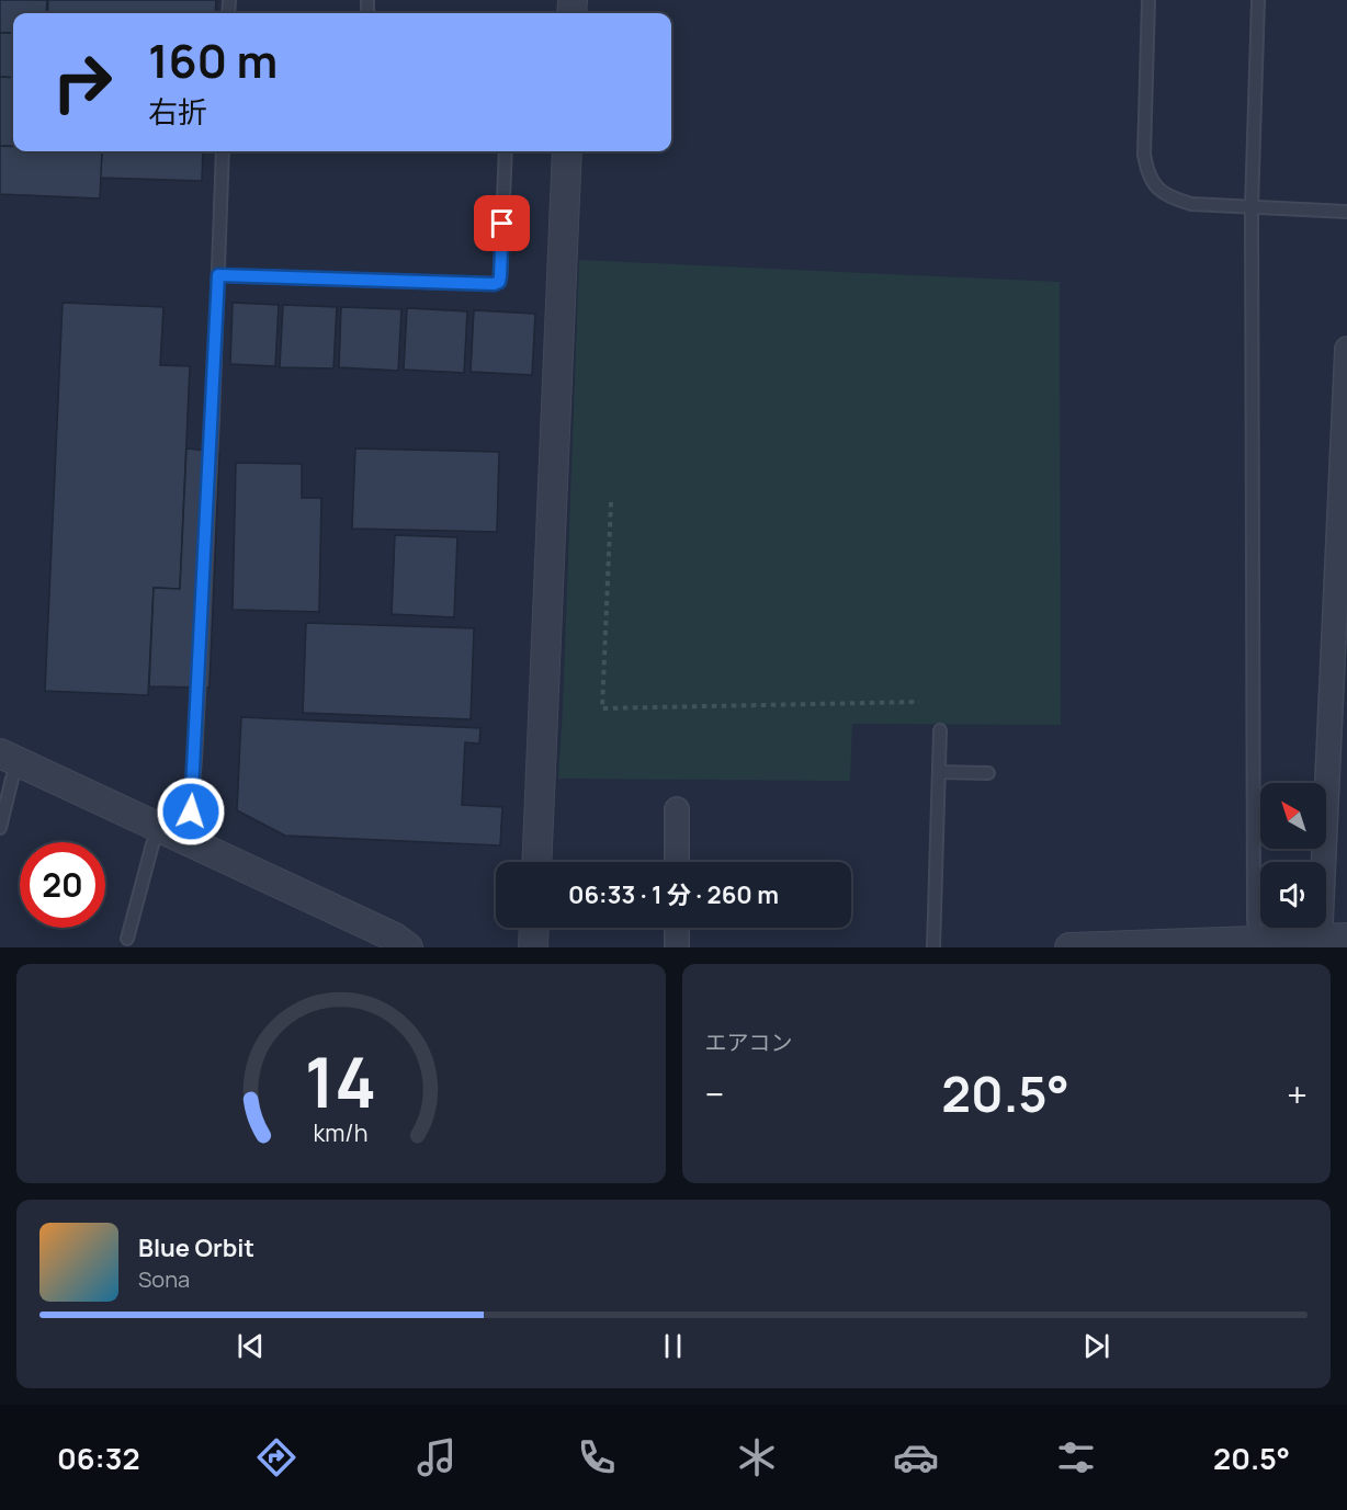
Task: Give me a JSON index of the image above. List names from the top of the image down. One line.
{"north":"top left","page":{"turn":["160 m","右折"],"limit":"20","trip":"06:33 · 1 分 · 260 m","tile":"エアコン","heat":["−","20.5°","+"],"song":["Blue Orbit","Sona"],"tabs":["06:32","20.5°"],"gauge":["14","km/h"]}}
